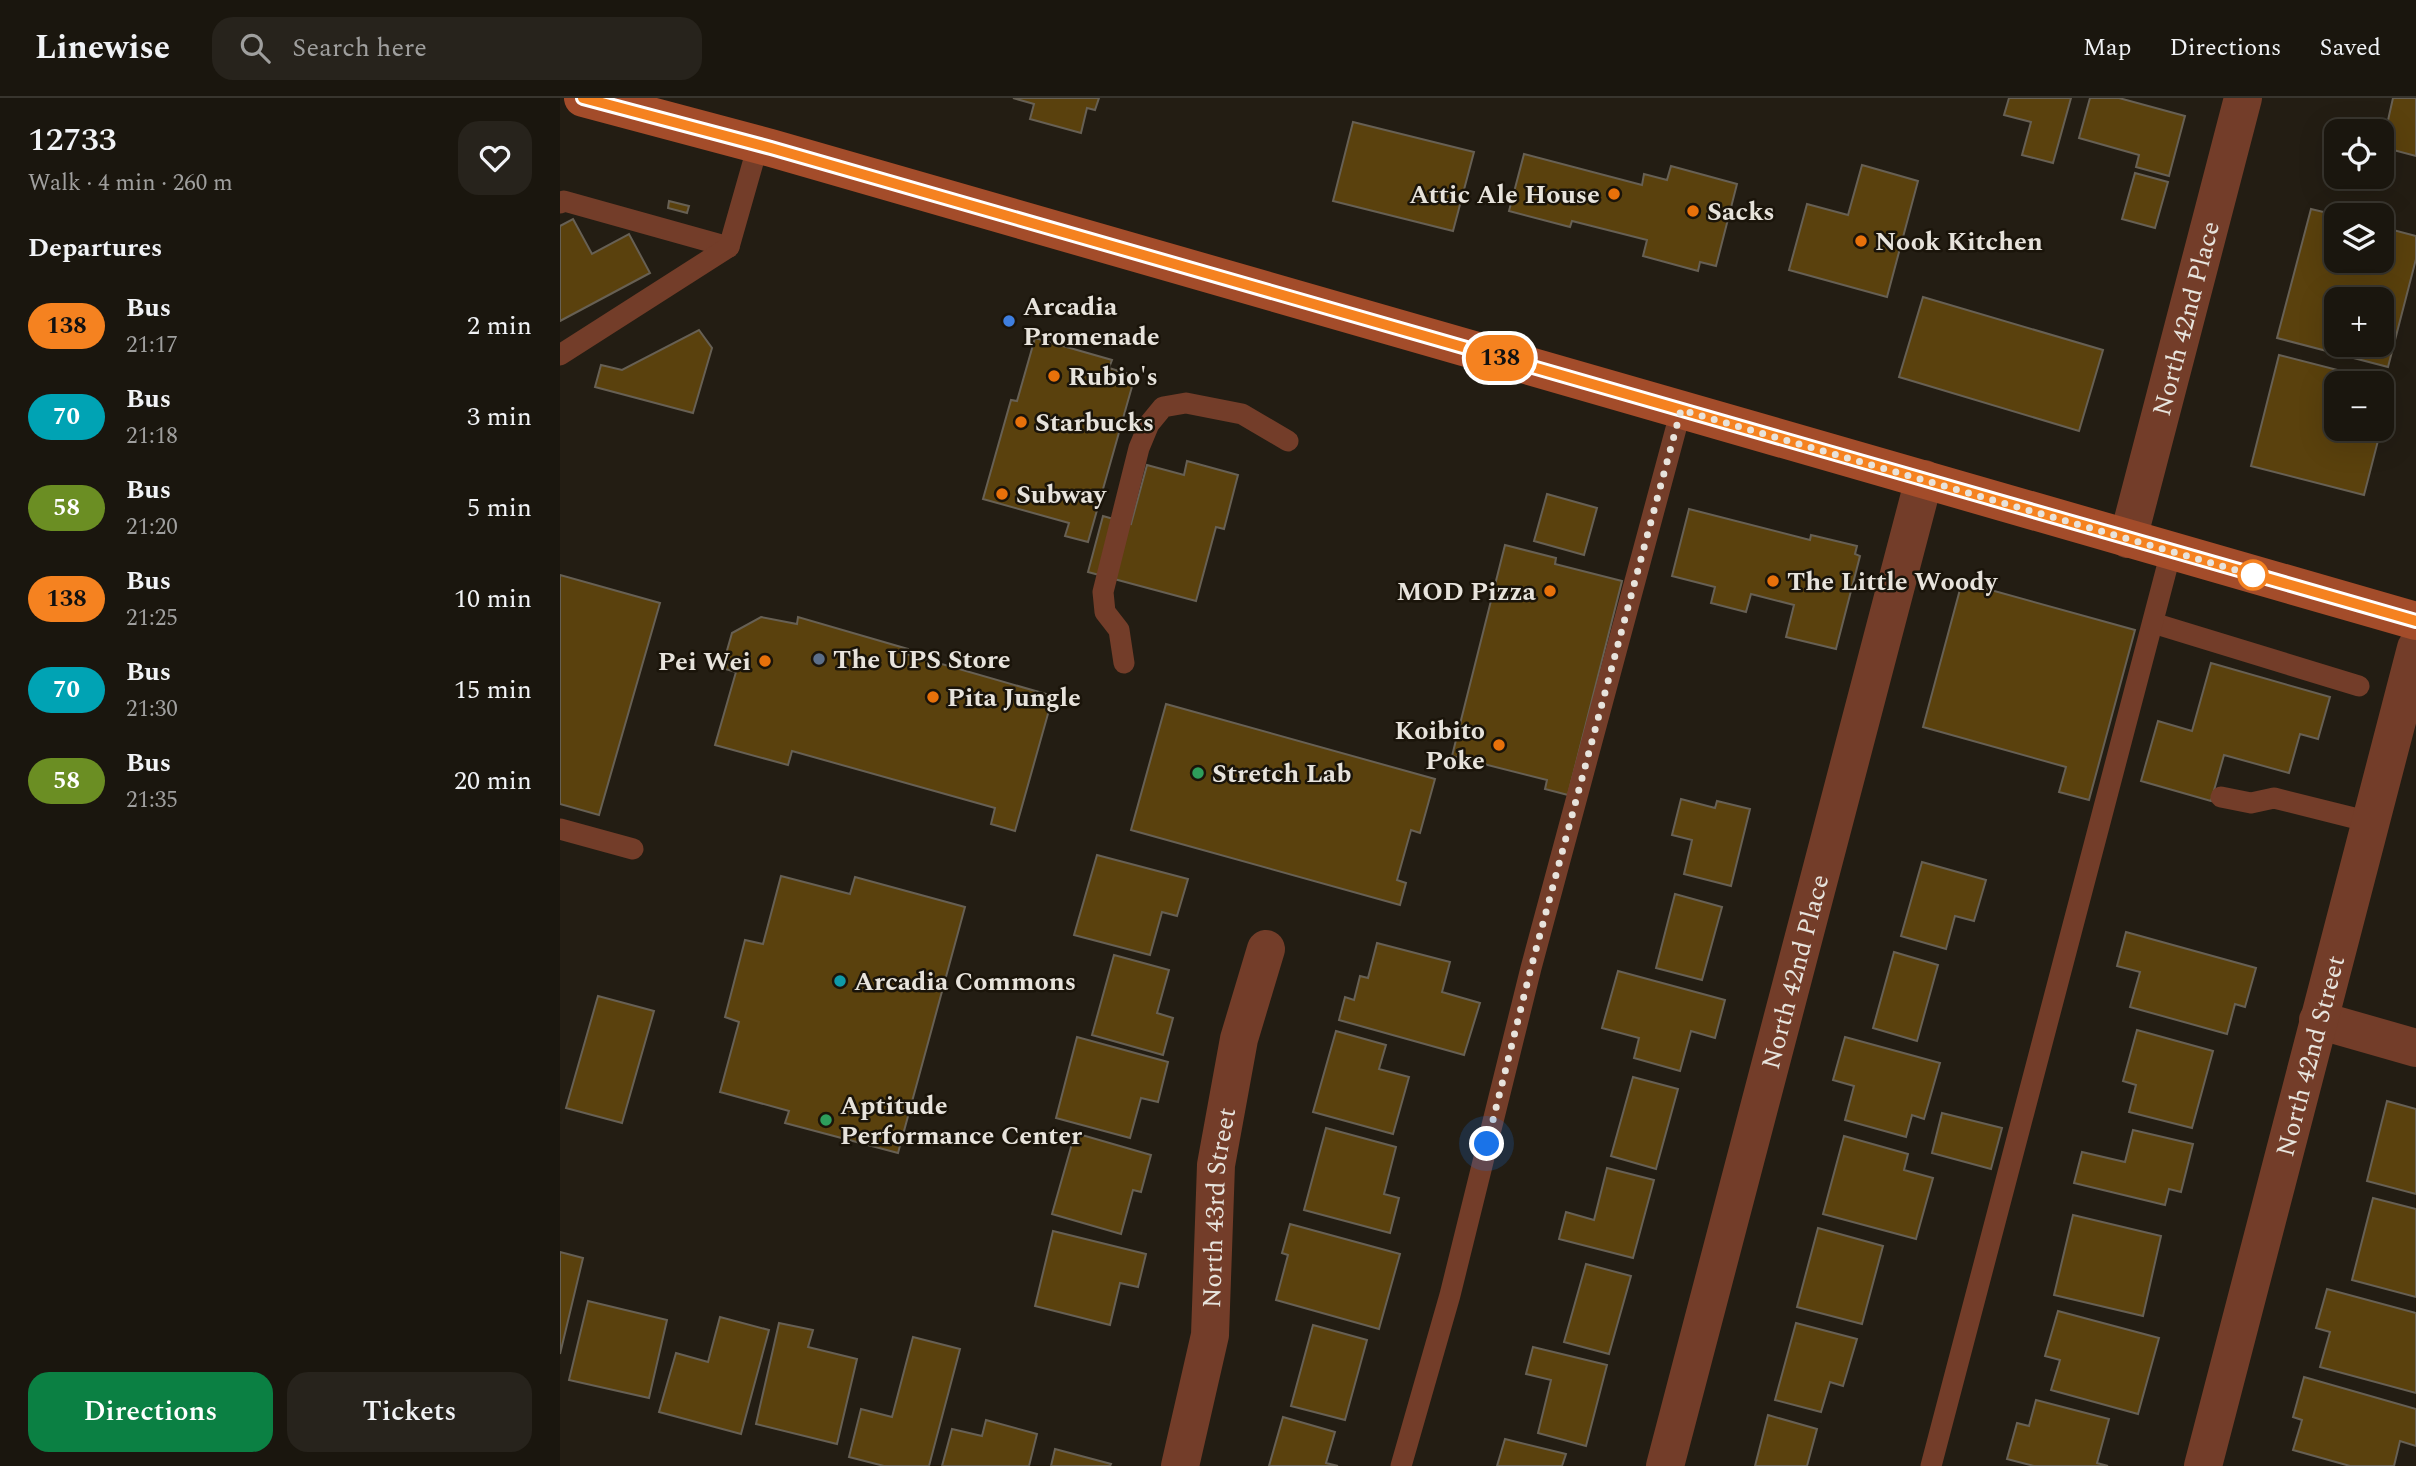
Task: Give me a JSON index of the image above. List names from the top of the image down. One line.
{"streets":{"street":["North 42nd Place","North 42nd Street","North 43rd Street"]},"places":["Attic Ale House","Sacks","Nook Kitchen","Arcadia Promenade","Rubio's","Starbucks","Subway","The Little Woody","MOD Pizza","The UPS Store","Pei Wei","Pita Jungle","Koibito Poke","Stretch Lab","Arcadia Commons","Aptitude Performance Center"],"lines":["bus line 138"],"page":{"header":"Linewise","search":"Search here","nav":["Map","Directions","Saved"],"heading":[["12733","Walk · 4 min · 260 m"],"Departures"],"on_map":"138","map_buttons":["+","−"],"list":[{"mark":"138","name":"Bus","note":"21:17","value":"2 min"},{"mark":"70","name":"Bus","note":"21:18","value":"3 min"},{"mark":"58","name":"Bus","note":"21:20","value":"5 min"},{"mark":"138","name":"Bus","note":"21:25","value":"10 min"},{"mark":"70","name":"Bus","note":"21:30","value":"15 min"},{"mark":"58","name":"Bus","note":"21:35","value":"20 min"}],"buttons":["Directions","Tickets"]}}
